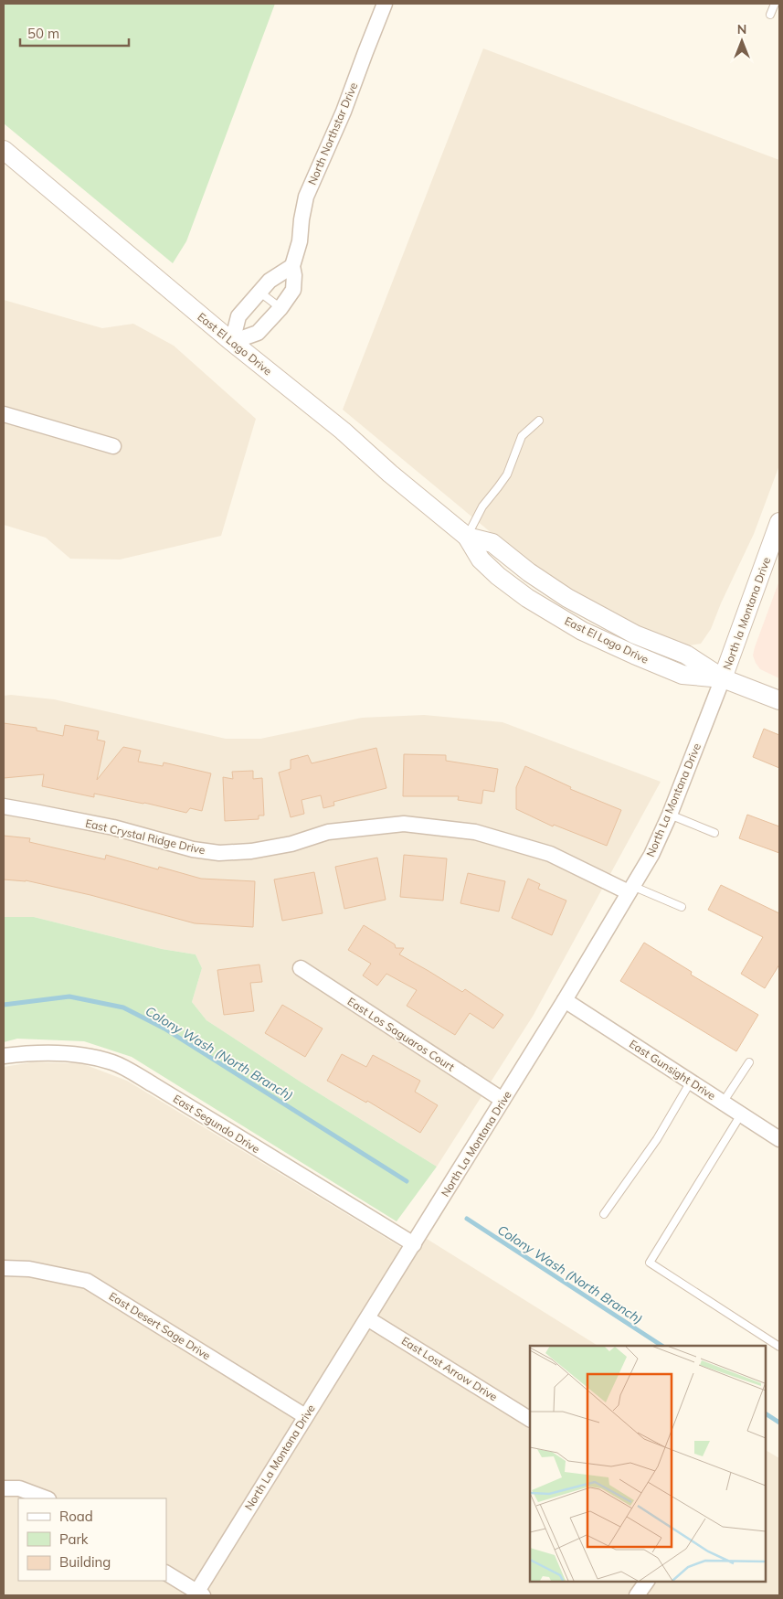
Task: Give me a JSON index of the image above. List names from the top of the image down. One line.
{"streets":{"street":["North Northstar Drive","East El Lago Drive","North la Montana Drive","North La Montana Drive","East Crystal Ridge Drive","East Los Saguaros Court","East Gunsight Drive","East Segundo Drive","East Desert Sage Drive","East Lost Arrow Drive"]},"crossings":[["North Northstar Drive","East El Lago Drive"],["East El Lago Drive","North la Montana Drive"],["East El Lago Drive","North La Montana Drive"],["North la Montana Drive","North La Montana Drive"],["North La Montana Drive","East Crystal Ridge Drive"],["North La Montana Drive","East Los Saguaros Court"],["North La Montana Drive","East Gunsight Drive"],["North La Montana Drive","East Segundo Drive"],["North La Montana Drive","East Desert Sage Drive"],["North La Montana Drive","East Lost Arrow Drive"]],"water":["Colony Wash (North Branch)"],"legend":["Road","Park","Building"],"scale_bar":"50 m","north":"top"}
